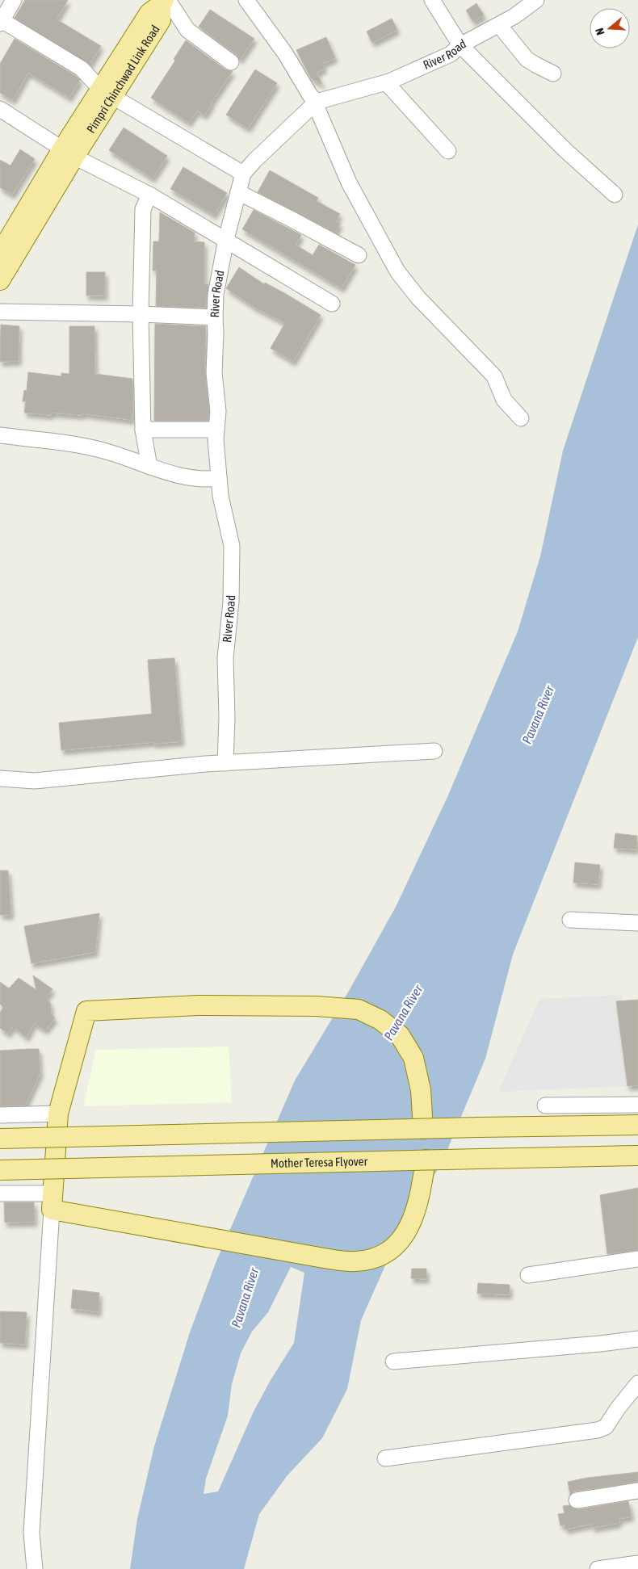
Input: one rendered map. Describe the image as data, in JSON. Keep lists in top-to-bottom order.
{
  "streets": {
    "main road": ["Pimpri Chinchwad Link Road", "Mother Teresa Flyover"],
    "street": ["River Road"]
  },
  "water": ["Pavana River"],
  "north": "left"
}
